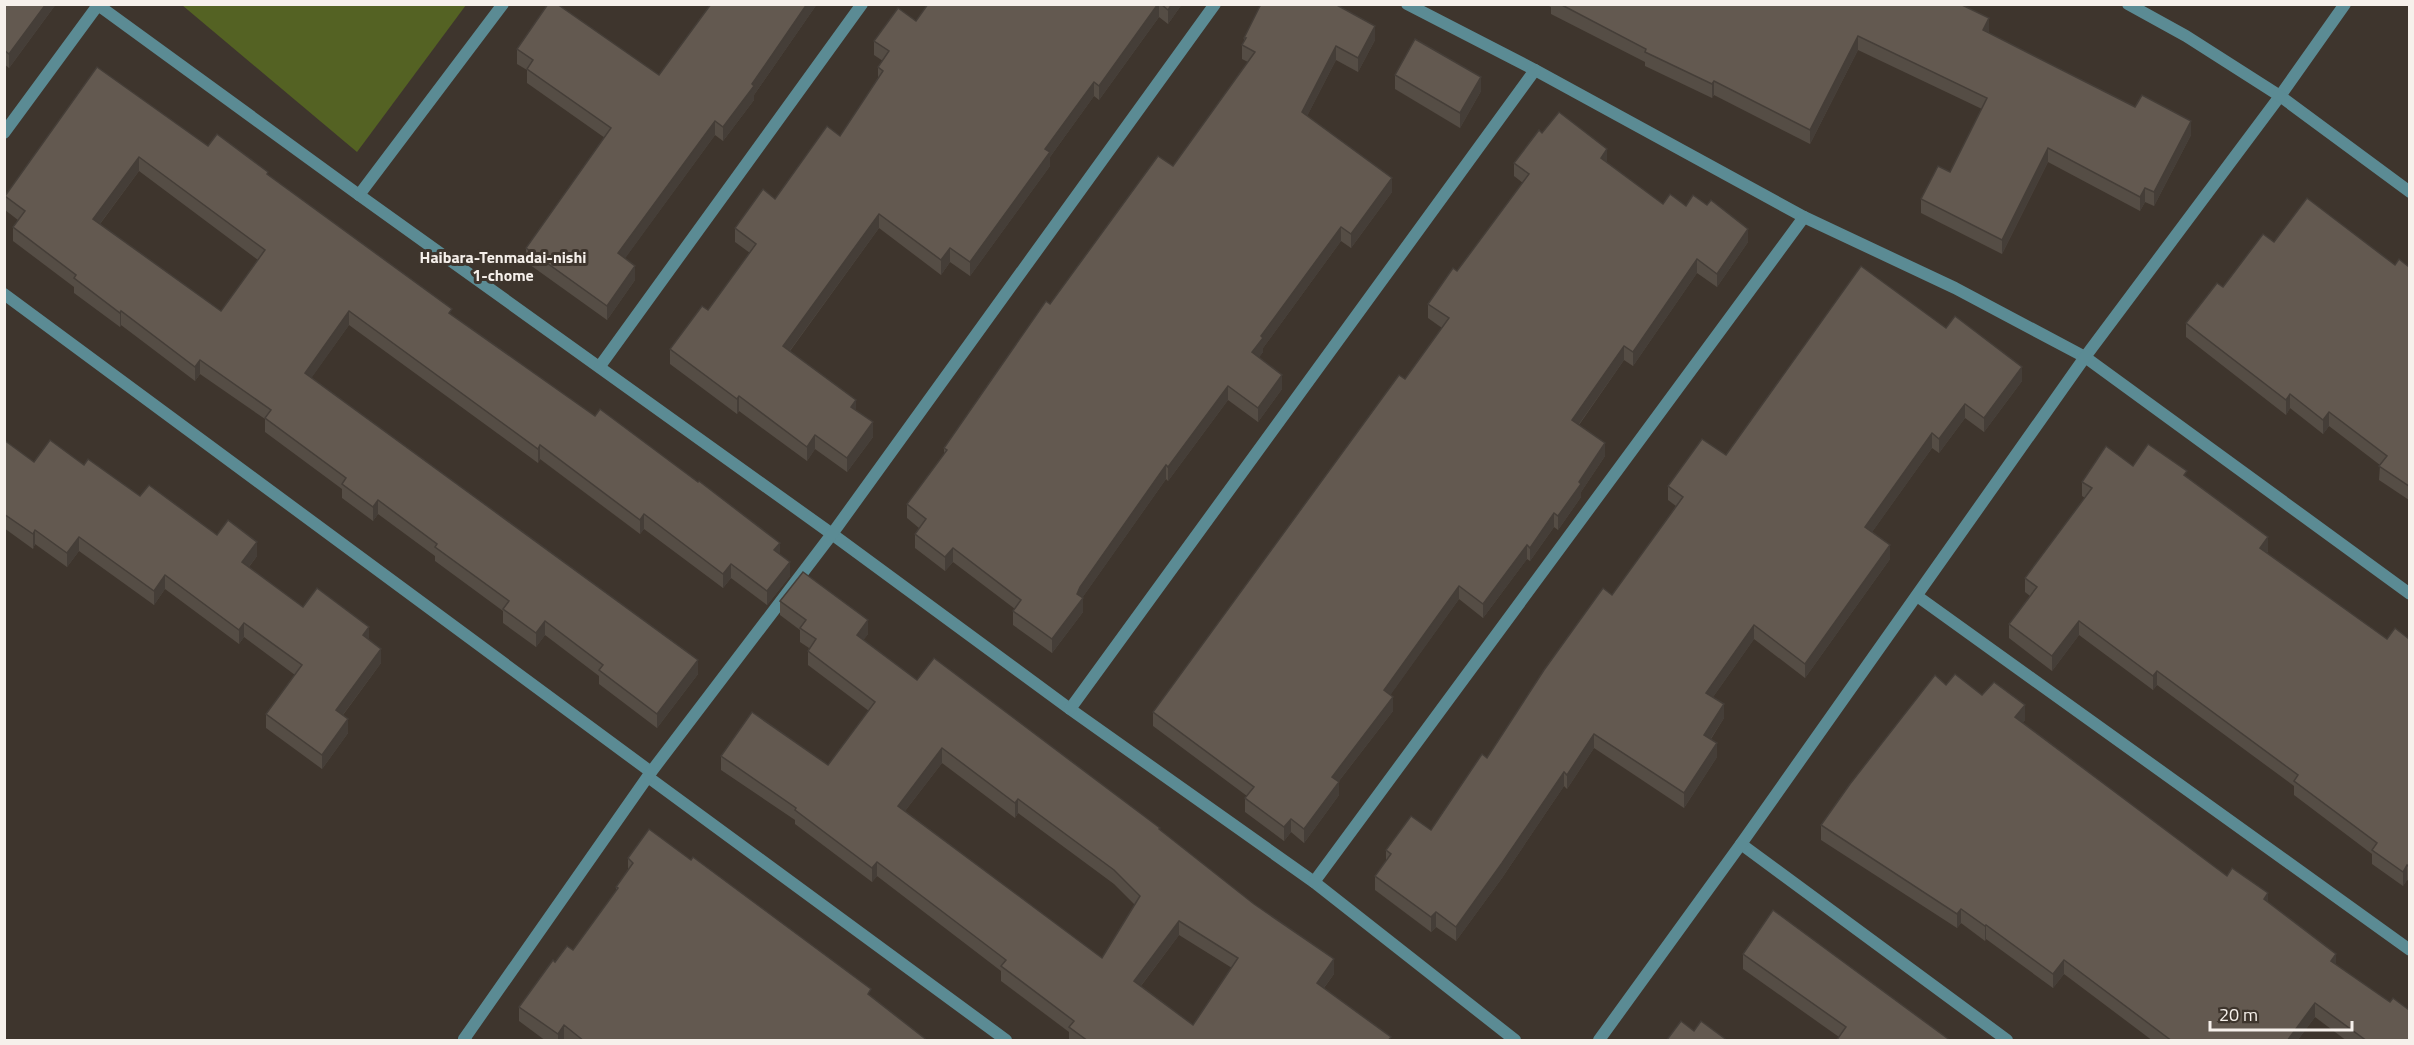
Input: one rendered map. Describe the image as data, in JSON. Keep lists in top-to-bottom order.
{
  "districts": ["Haibara-Tenmadai-nishi 1-chome"],
  "scale_bar": "20 m"
}
